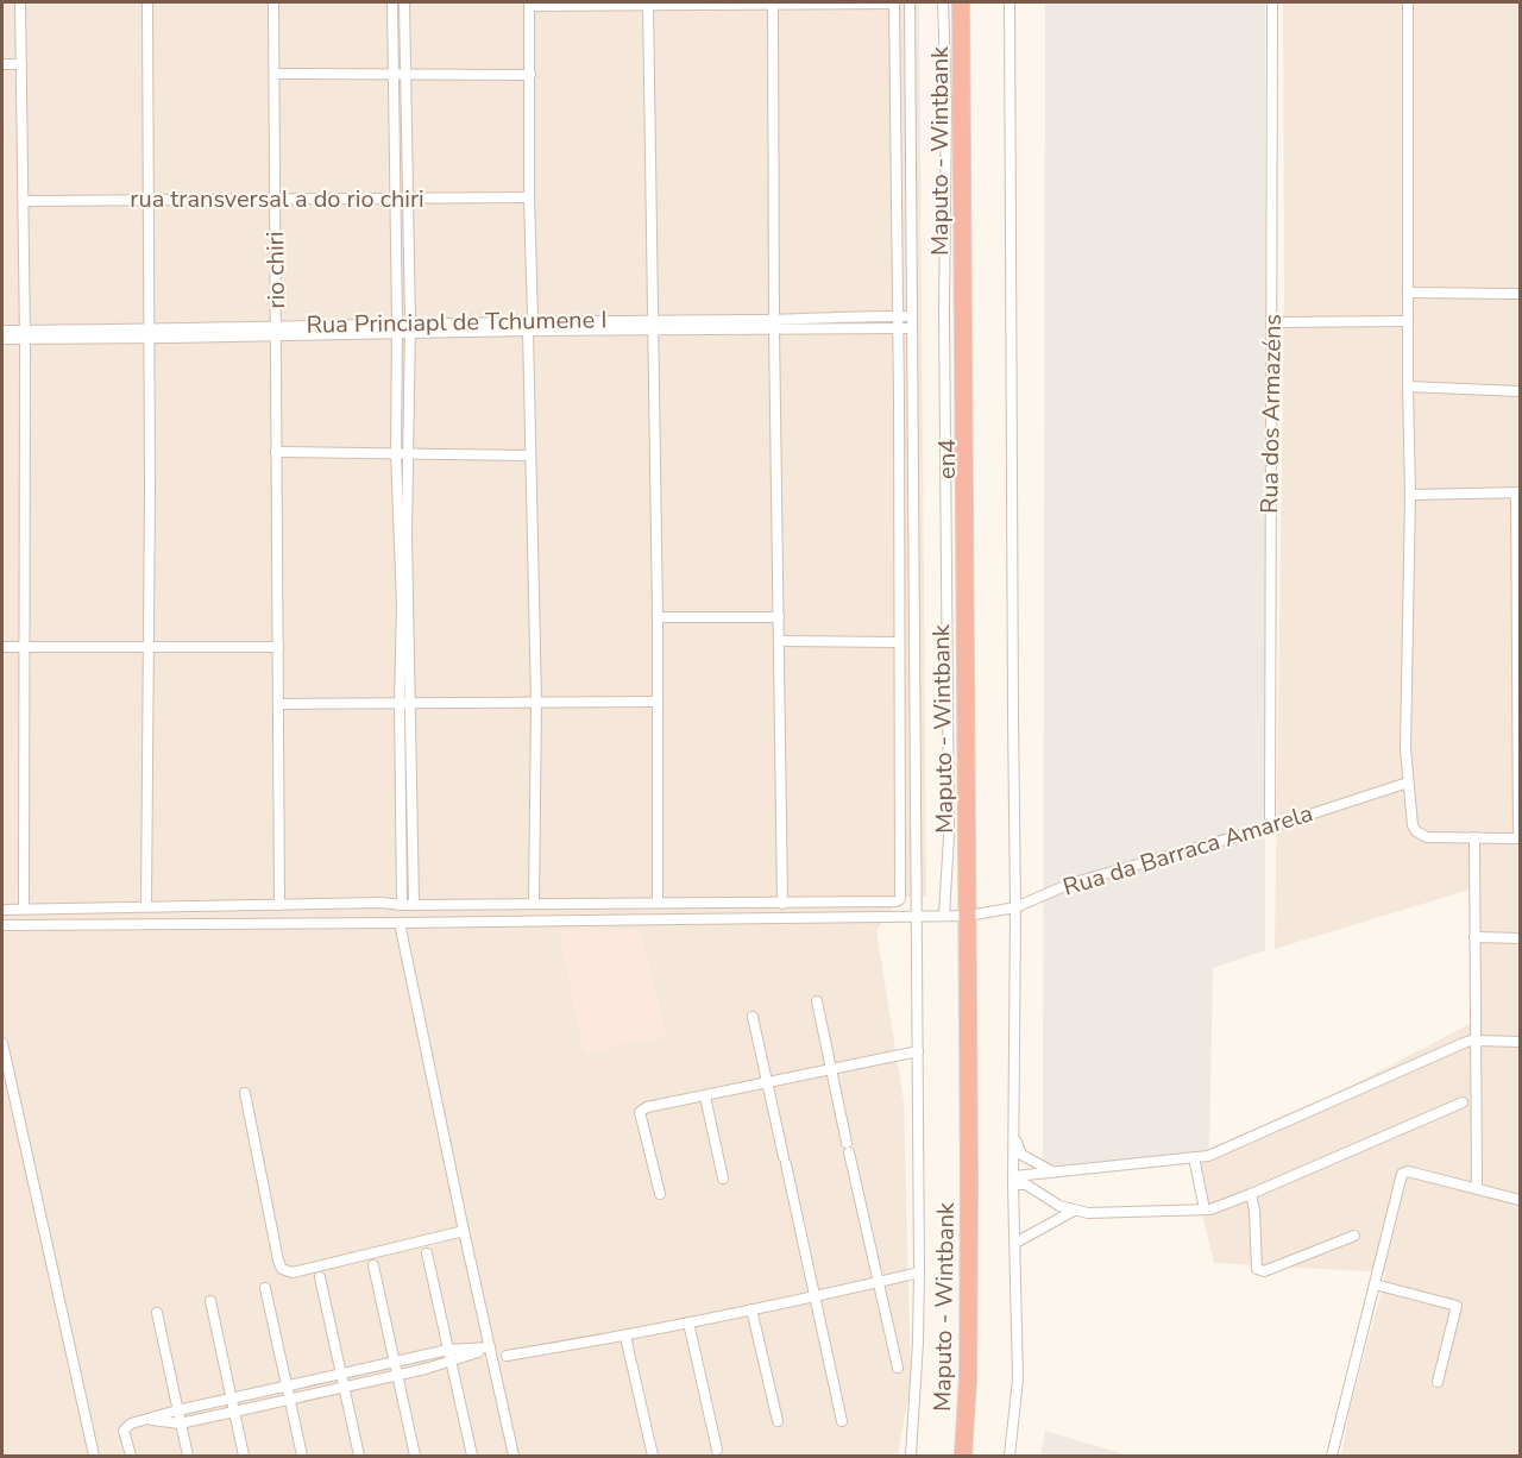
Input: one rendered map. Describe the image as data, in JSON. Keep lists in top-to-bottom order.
{
  "streets": {
    "highway": ["Maputo - Wintbank"],
    "street": [
      "rua transversal a do rio chiri",
      "rio chiri",
      "Rua Princiapl de Tchumene I",
      "Rua dos Armazéns",
      "en4",
      "Rua da Barraca Amarela"
    ]
  },
  "crossings": [
    ["Maputo - Wintbank", "en4"],
    ["Maputo - Wintbank", "Rua da Barraca Amarela"],
    ["rua transversal a do rio chiri", "rio chiri"],
    ["rio chiri", "Rua Princiapl de Tchumene I"],
    ["Rua dos Armazéns", "Rua da Barraca Amarela"],
    ["en4", "Rua da Barraca Amarela"]
  ]
}
